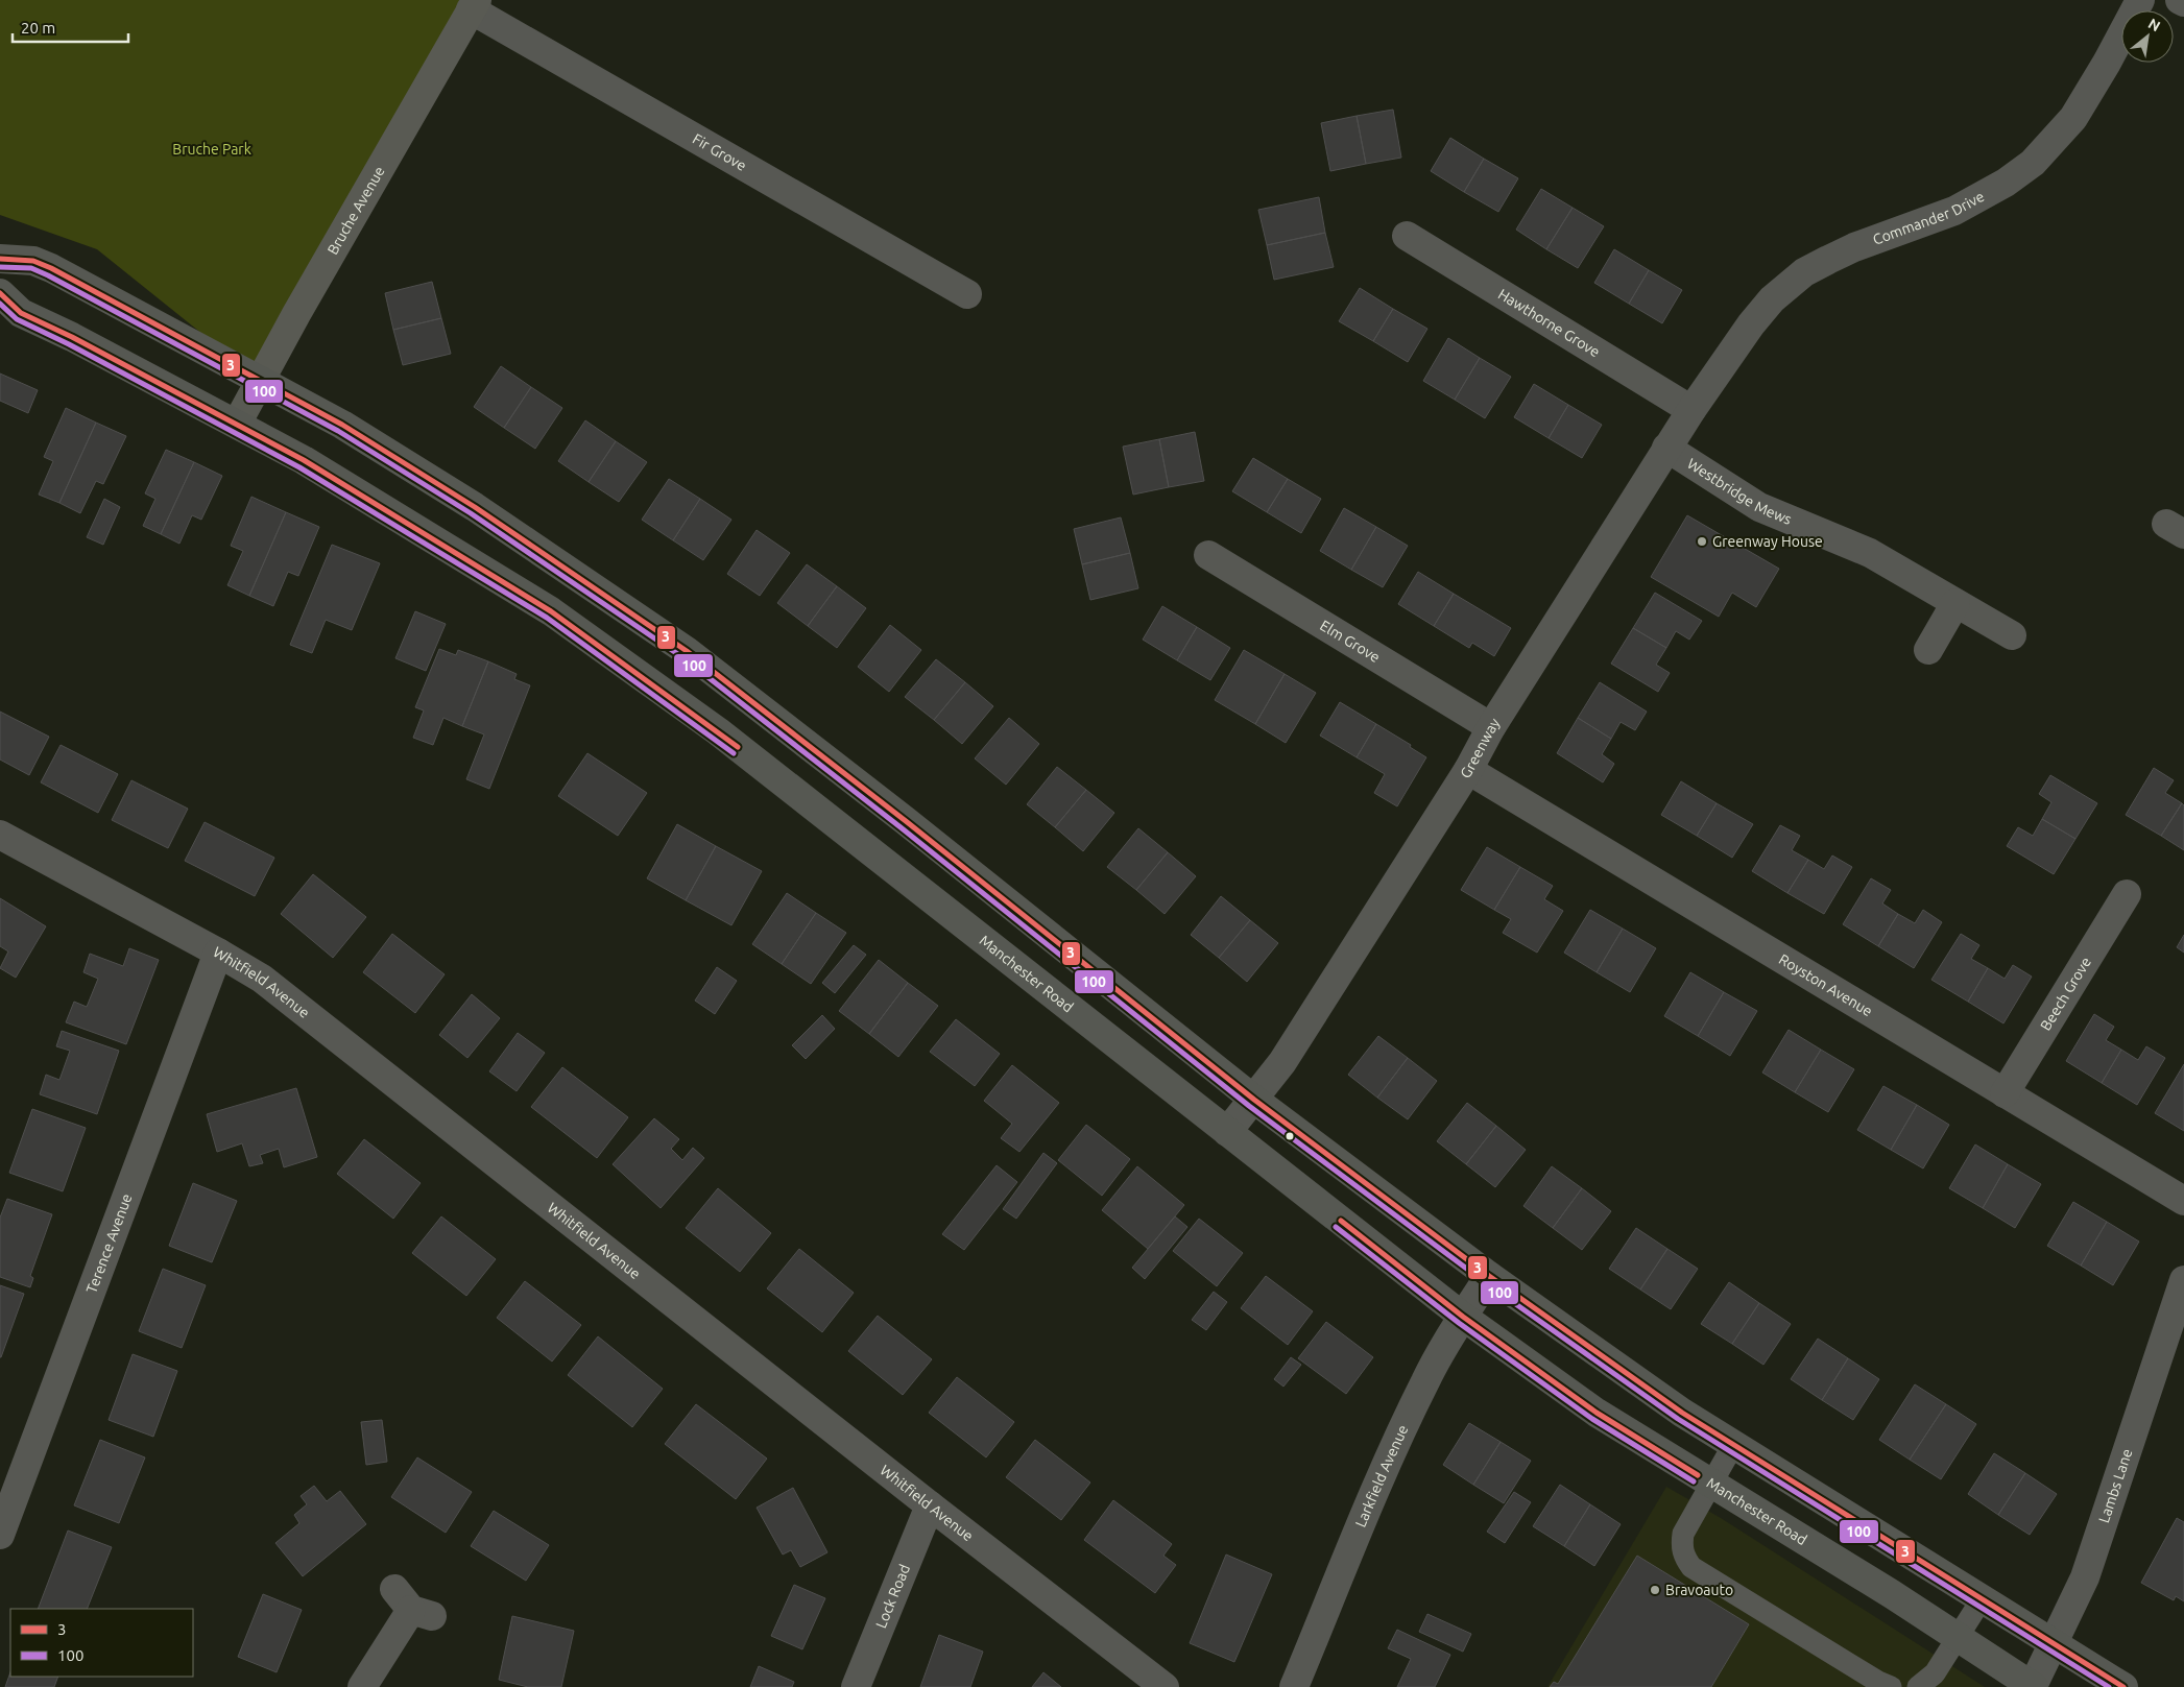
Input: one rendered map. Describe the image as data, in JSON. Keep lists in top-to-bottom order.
{
  "streets": {
    "main road": ["Manchester Road"],
    "street": [
      "Fir Grove",
      "Bruche Avenue",
      "Commander Drive",
      "Hawthorne Grove",
      "Westbridge Mews",
      "Elm Grove",
      "Greenway",
      "Whitfield Avenue",
      "Royston Avenue",
      "Beech Grove",
      "Terence Avenue",
      "Larkfield Avenue",
      "Lambs Lane",
      "Lock Road"
    ]
  },
  "crossings": [
    ["Fir Grove", "Bruche Avenue"],
    ["Bruche Avenue", "Manchester Road"],
    ["Commander Drive", "Hawthorne Grove"],
    ["Commander Drive", "Greenway"],
    ["Hawthorne Grove", "Greenway"],
    ["Westbridge Mews", "Greenway"],
    ["Elm Grove", "Greenway"],
    ["Greenway", "Manchester Road"],
    ["Greenway", "Royston Avenue"],
    ["Manchester Road", "Larkfield Avenue"],
    ["Manchester Road", "Lambs Lane"],
    ["Whitfield Avenue", "Terence Avenue"],
    ["Whitfield Avenue", "Lock Road"],
    ["Royston Avenue", "Beech Grove"]
  ],
  "parks": ["Bruche Park"],
  "places": ["Greenway House", "Bravoauto"],
  "lines": ["transit line 3", "transit line 100"],
  "legend": ["3", "100"],
  "scale_bar": "20 m",
  "north": "top right"
}
